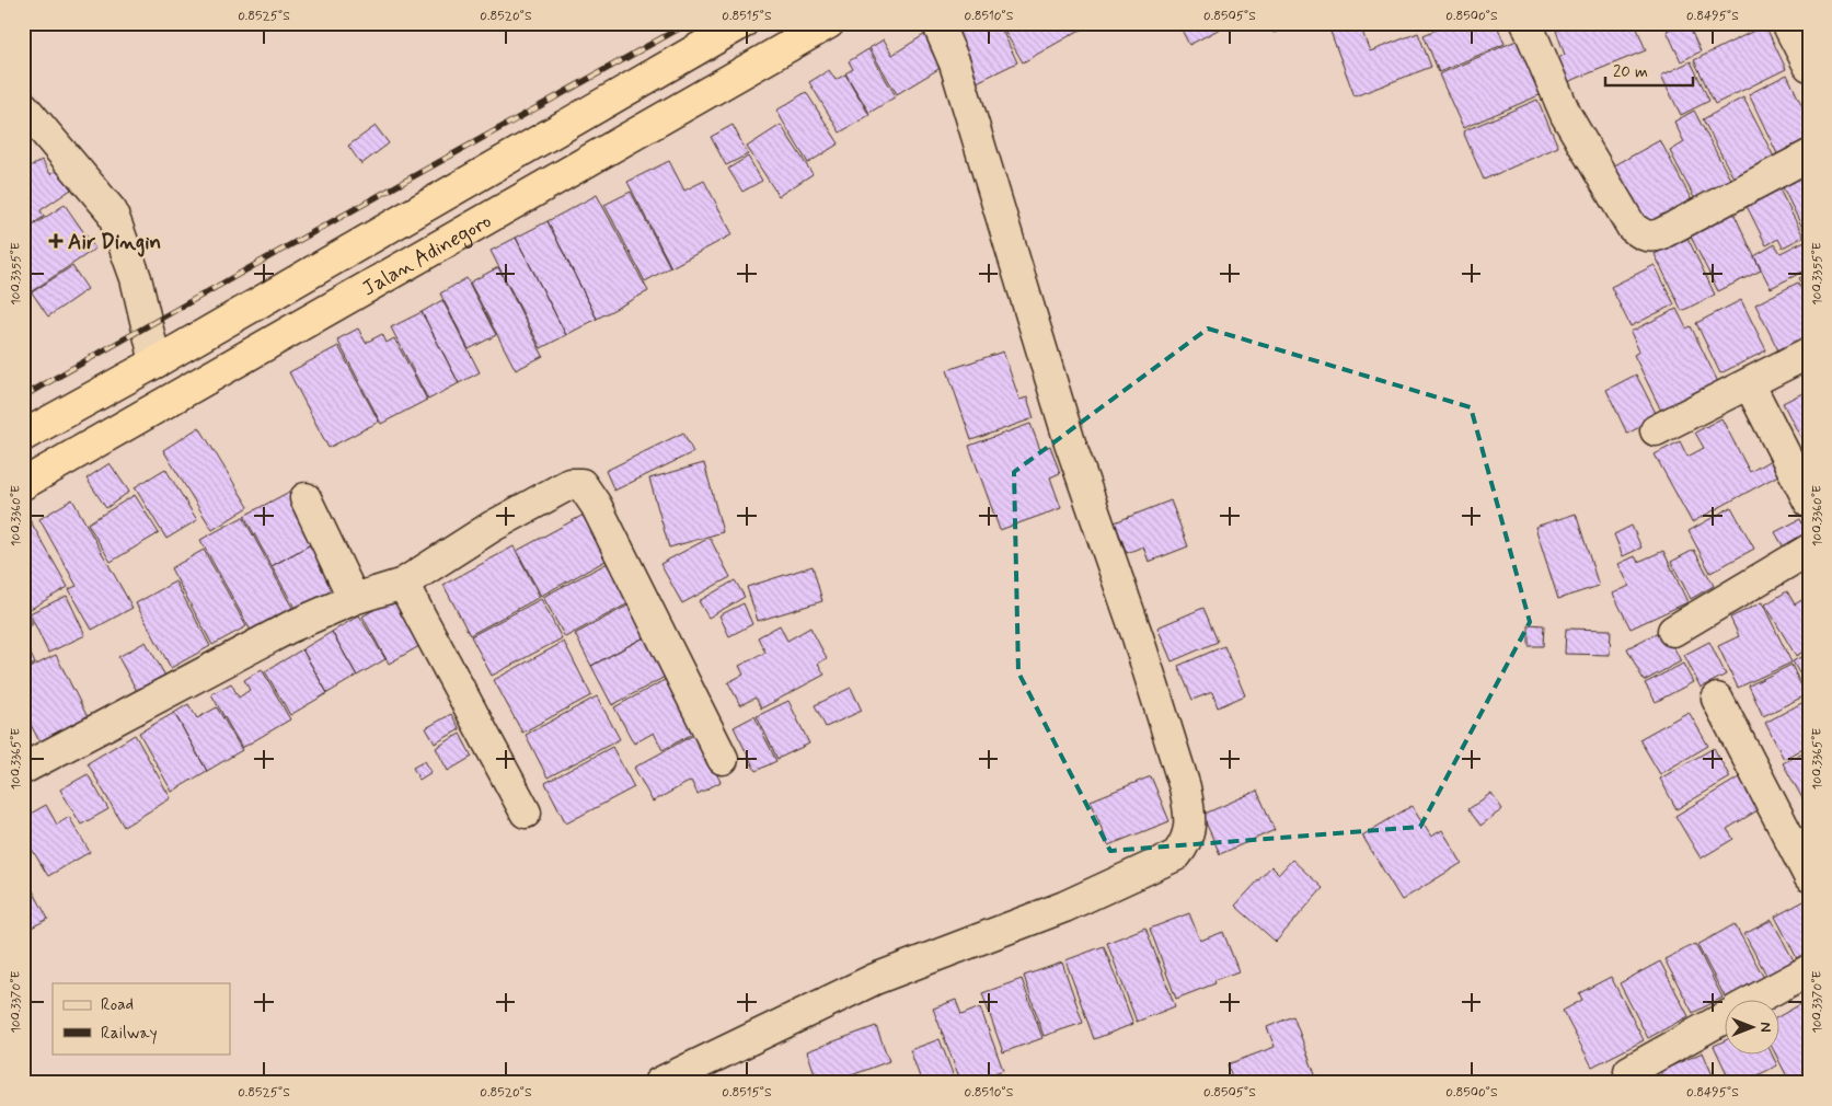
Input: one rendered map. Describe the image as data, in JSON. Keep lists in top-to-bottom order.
{
  "streets": {
    "highway": ["Jalan Adinegoro"]
  },
  "places": {
    "health": ["Air Dingin"]
  },
  "legend": ["Road", "Railway"],
  "scale_bar": "20 m",
  "north": "right",
  "coordinates": [
    "0.8525°S",
    "0.8520°S",
    "0.8515°S",
    "0.8510°S",
    "0.8505°S",
    "0.8500°S",
    "0.8495°S",
    "100.3355°E",
    "100.3360°E",
    "100.3365°E",
    "100.3370°E"
  ]
}
